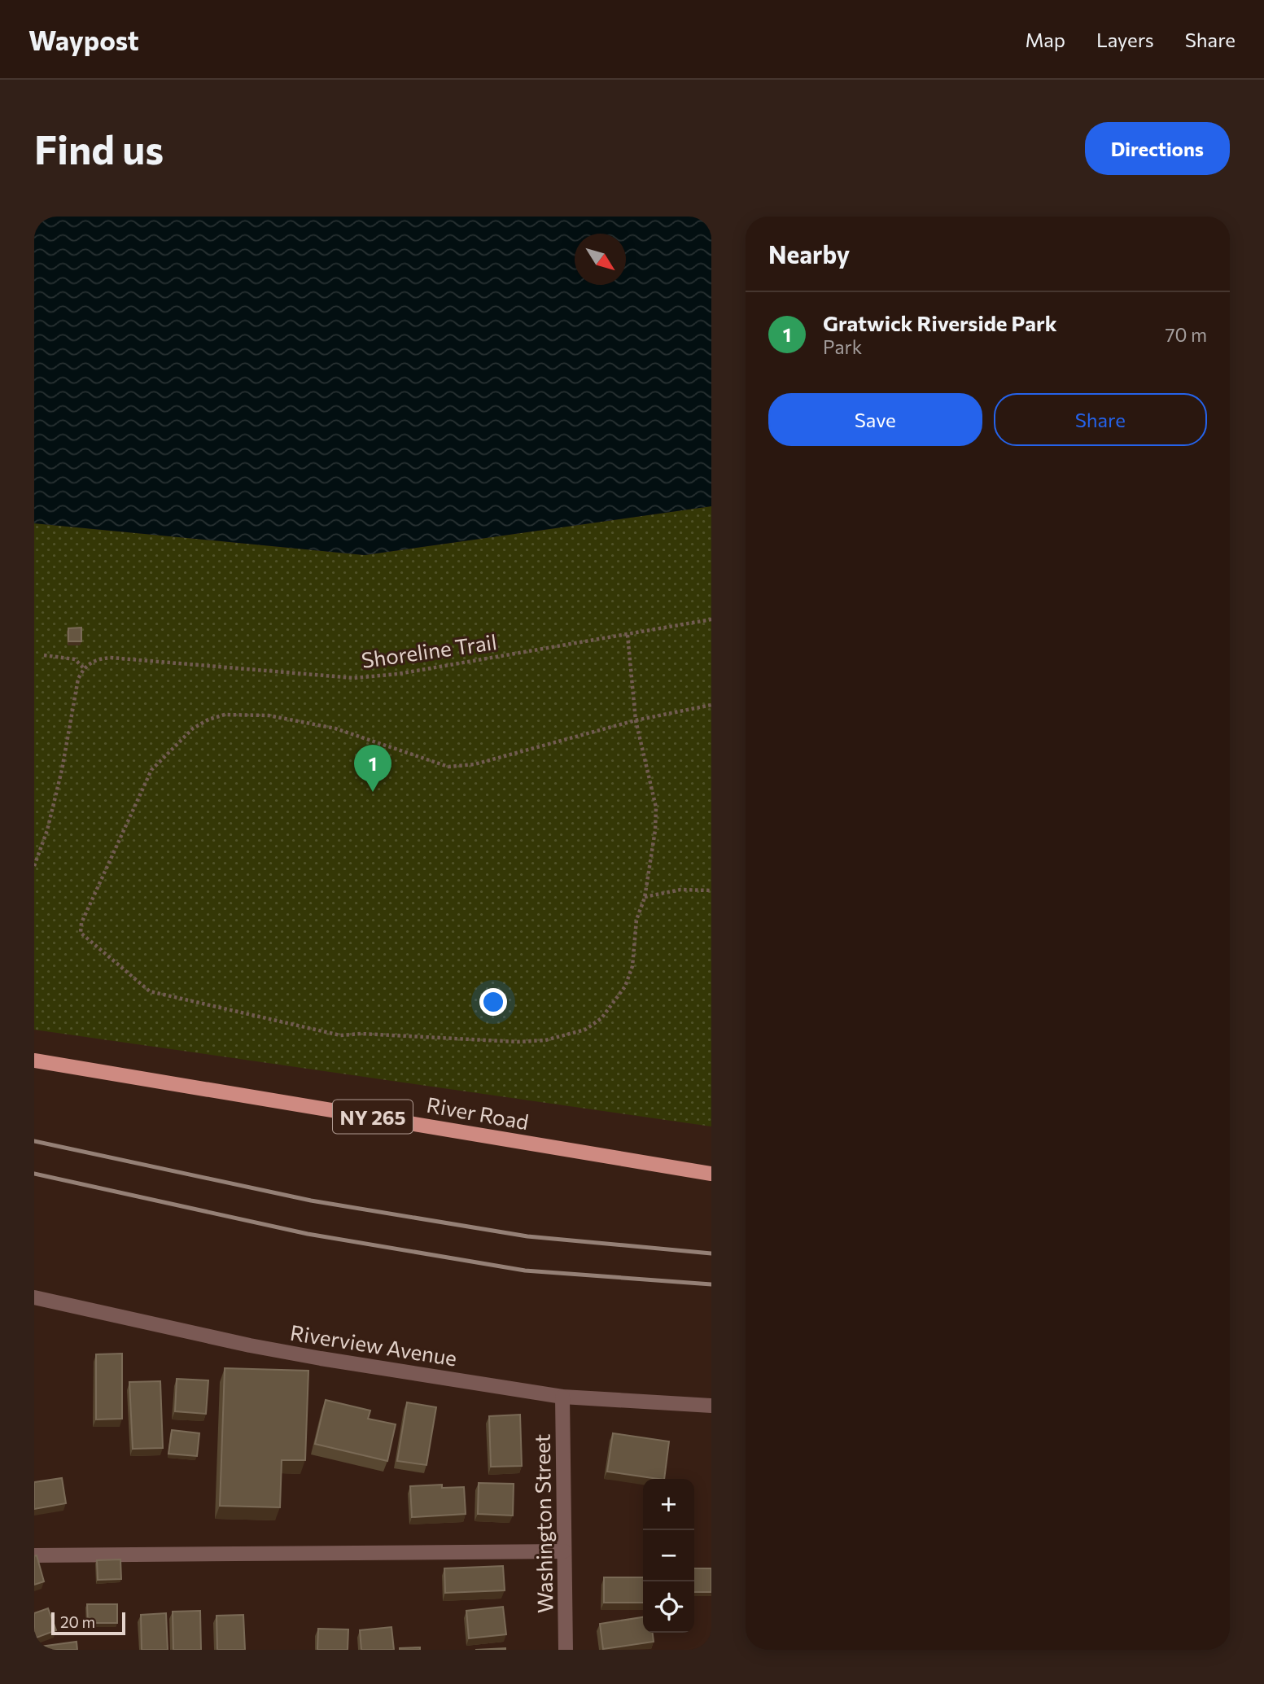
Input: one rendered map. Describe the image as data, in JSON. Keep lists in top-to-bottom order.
{
  "streets": {
    "main road": ["River Road", "NY 265"],
    "street": ["Riverview Avenue", "Washington Street"],
    "path": ["Shoreline Trail"]
  },
  "crossings": [
    ["Riverview Avenue", "Washington Street"]
  ],
  "scale_bar": "20 m",
  "north": "bottom right",
  "page": {
    "header": "Waypost",
    "nav": ["Map", "Layers", "Share"],
    "buttons": [
      "Directions",
      ["Save", "Share"]
    ],
    "title": "Find us",
    "heading": "Nearby",
    "list": [
      {
        "mark": "1",
        "name": "Gratwick Riverside Park",
        "note": "Park",
        "value": "70 m"
      }
    ],
    "pins": "1",
    "map_buttons": ["+", "−"],
    "scale": "20 m"
  }
}
